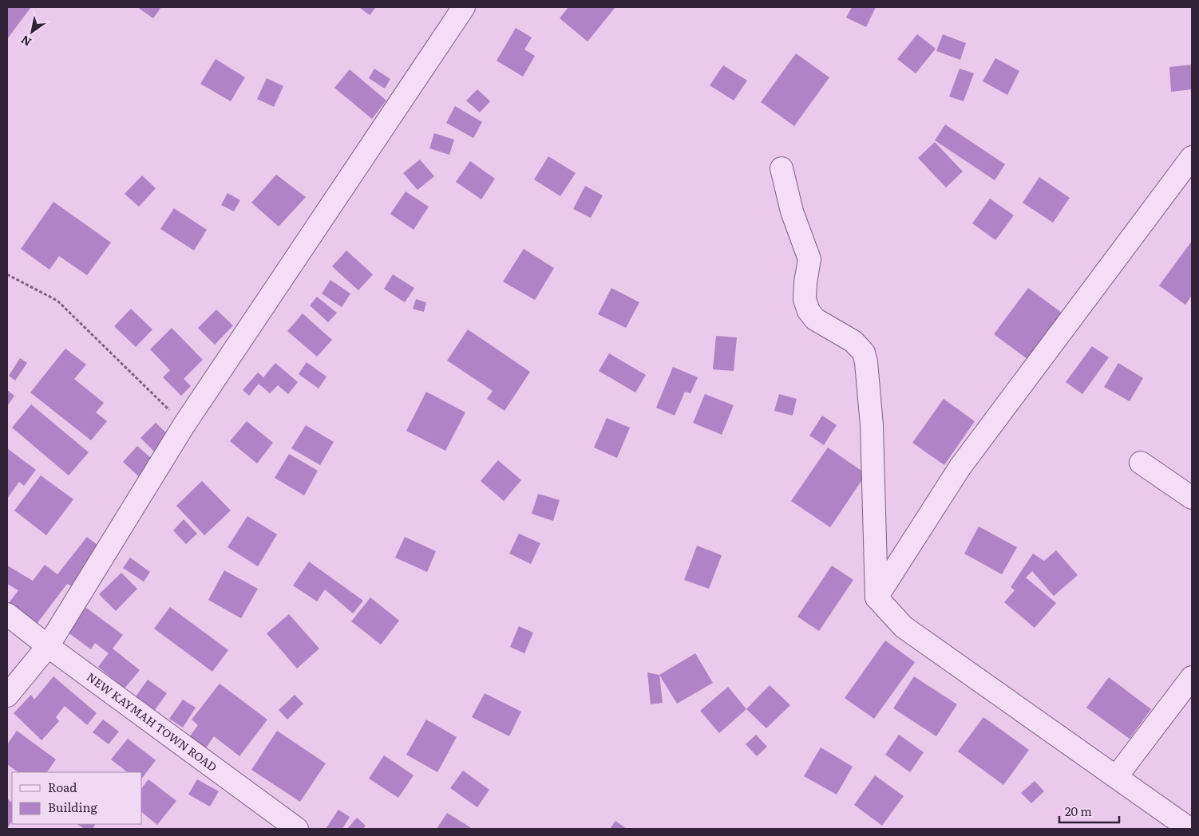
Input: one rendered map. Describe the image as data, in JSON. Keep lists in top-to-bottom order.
{
  "streets": {
    "street": ["NEW KAYMAH TOWN ROAD"]
  },
  "legend": ["Road", "Building"],
  "scale_bar": "20 m",
  "north": "bottom left"
}
